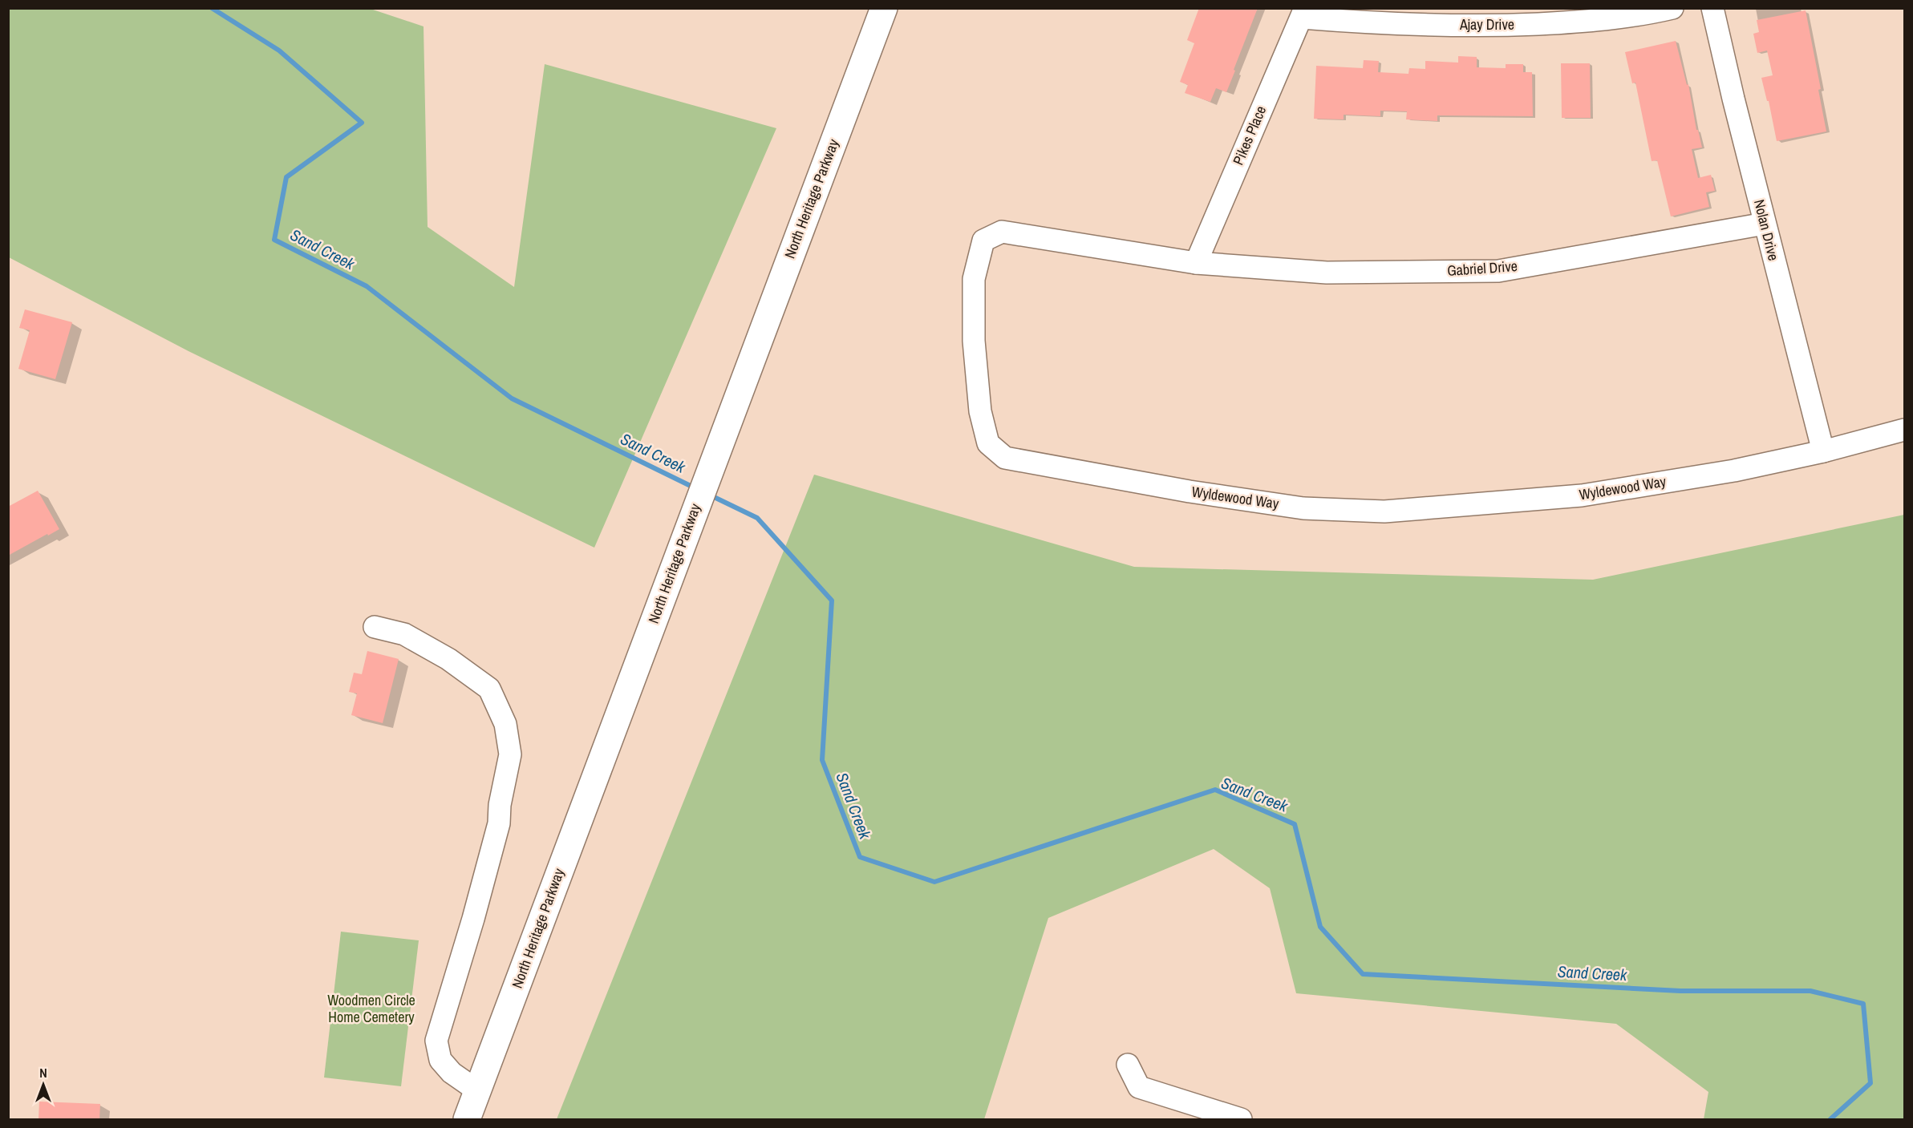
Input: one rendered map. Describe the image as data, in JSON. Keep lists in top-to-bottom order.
{
  "streets": {
    "main road": ["North Heritage Parkway"],
    "street": [
      "Ajay Drive",
      "Pikes Place",
      "Nolan Drive",
      "Gabriel Drive",
      "Wyldewood Way"
    ]
  },
  "crossings": [
    ["Ajay Drive", "Pikes Place"],
    ["Pikes Place", "Gabriel Drive"],
    ["Pikes Place", "Wyldewood Way"],
    ["Nolan Drive", "Gabriel Drive"],
    ["Nolan Drive", "Wyldewood Way"],
    ["Gabriel Drive", "Wyldewood Way"]
  ],
  "water": ["Sand Creek"],
  "parks": ["Woodmen Circle Home Cemetery"],
  "north": "top"
}
